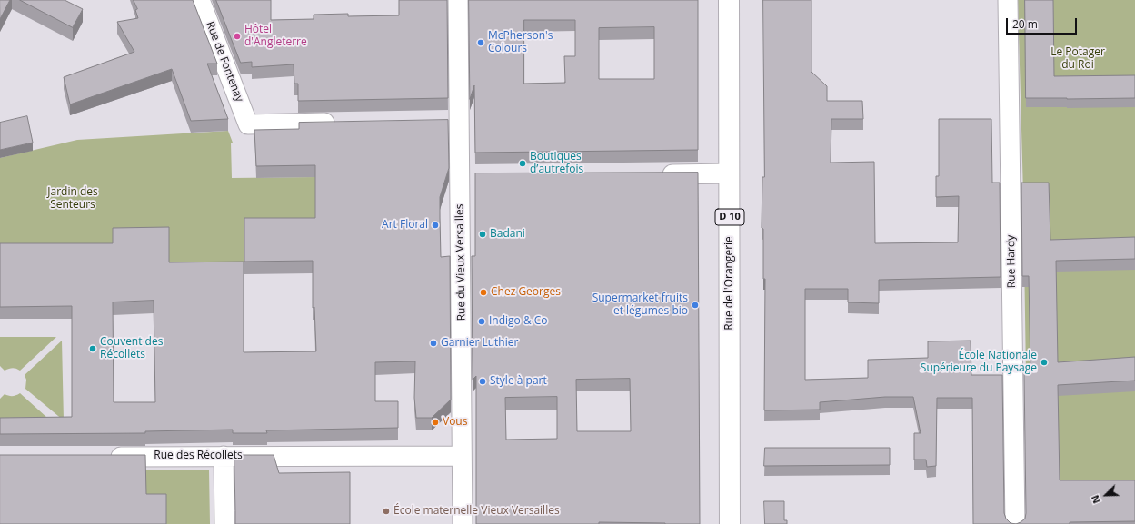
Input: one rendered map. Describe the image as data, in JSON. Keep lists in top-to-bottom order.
{
  "streets": {
    "main road": ["D 10", "Rue de l'Orangerie"],
    "street": [
      "Rue de Fontenay",
      "Rue Hardy",
      "Rue du Vieux Versailles",
      "Rue des Récollets"
    ]
  },
  "crossings": [
    ["Rue du Vieux Versailles", "Rue des Récollets"]
  ],
  "parks": ["Le Potager du Roi", "Jardin des Senteurs"],
  "places": [
    "Hôtel d'Angleterre",
    "McPherson's Colours",
    "Boutiques d’autrefois",
    "Art Floral",
    "Badani",
    "Chez Georges",
    "Supermarket fruits et légumes bio",
    "Indigo & Co",
    "Garnier Luthier",
    "Couvent des Récollets",
    "École Nationale Supérieure du Paysage",
    "Style à part",
    "Vous",
    "École maternelle Vieux Versailles"
  ],
  "scale_bar": "20 m",
  "north": "bottom left"
}
